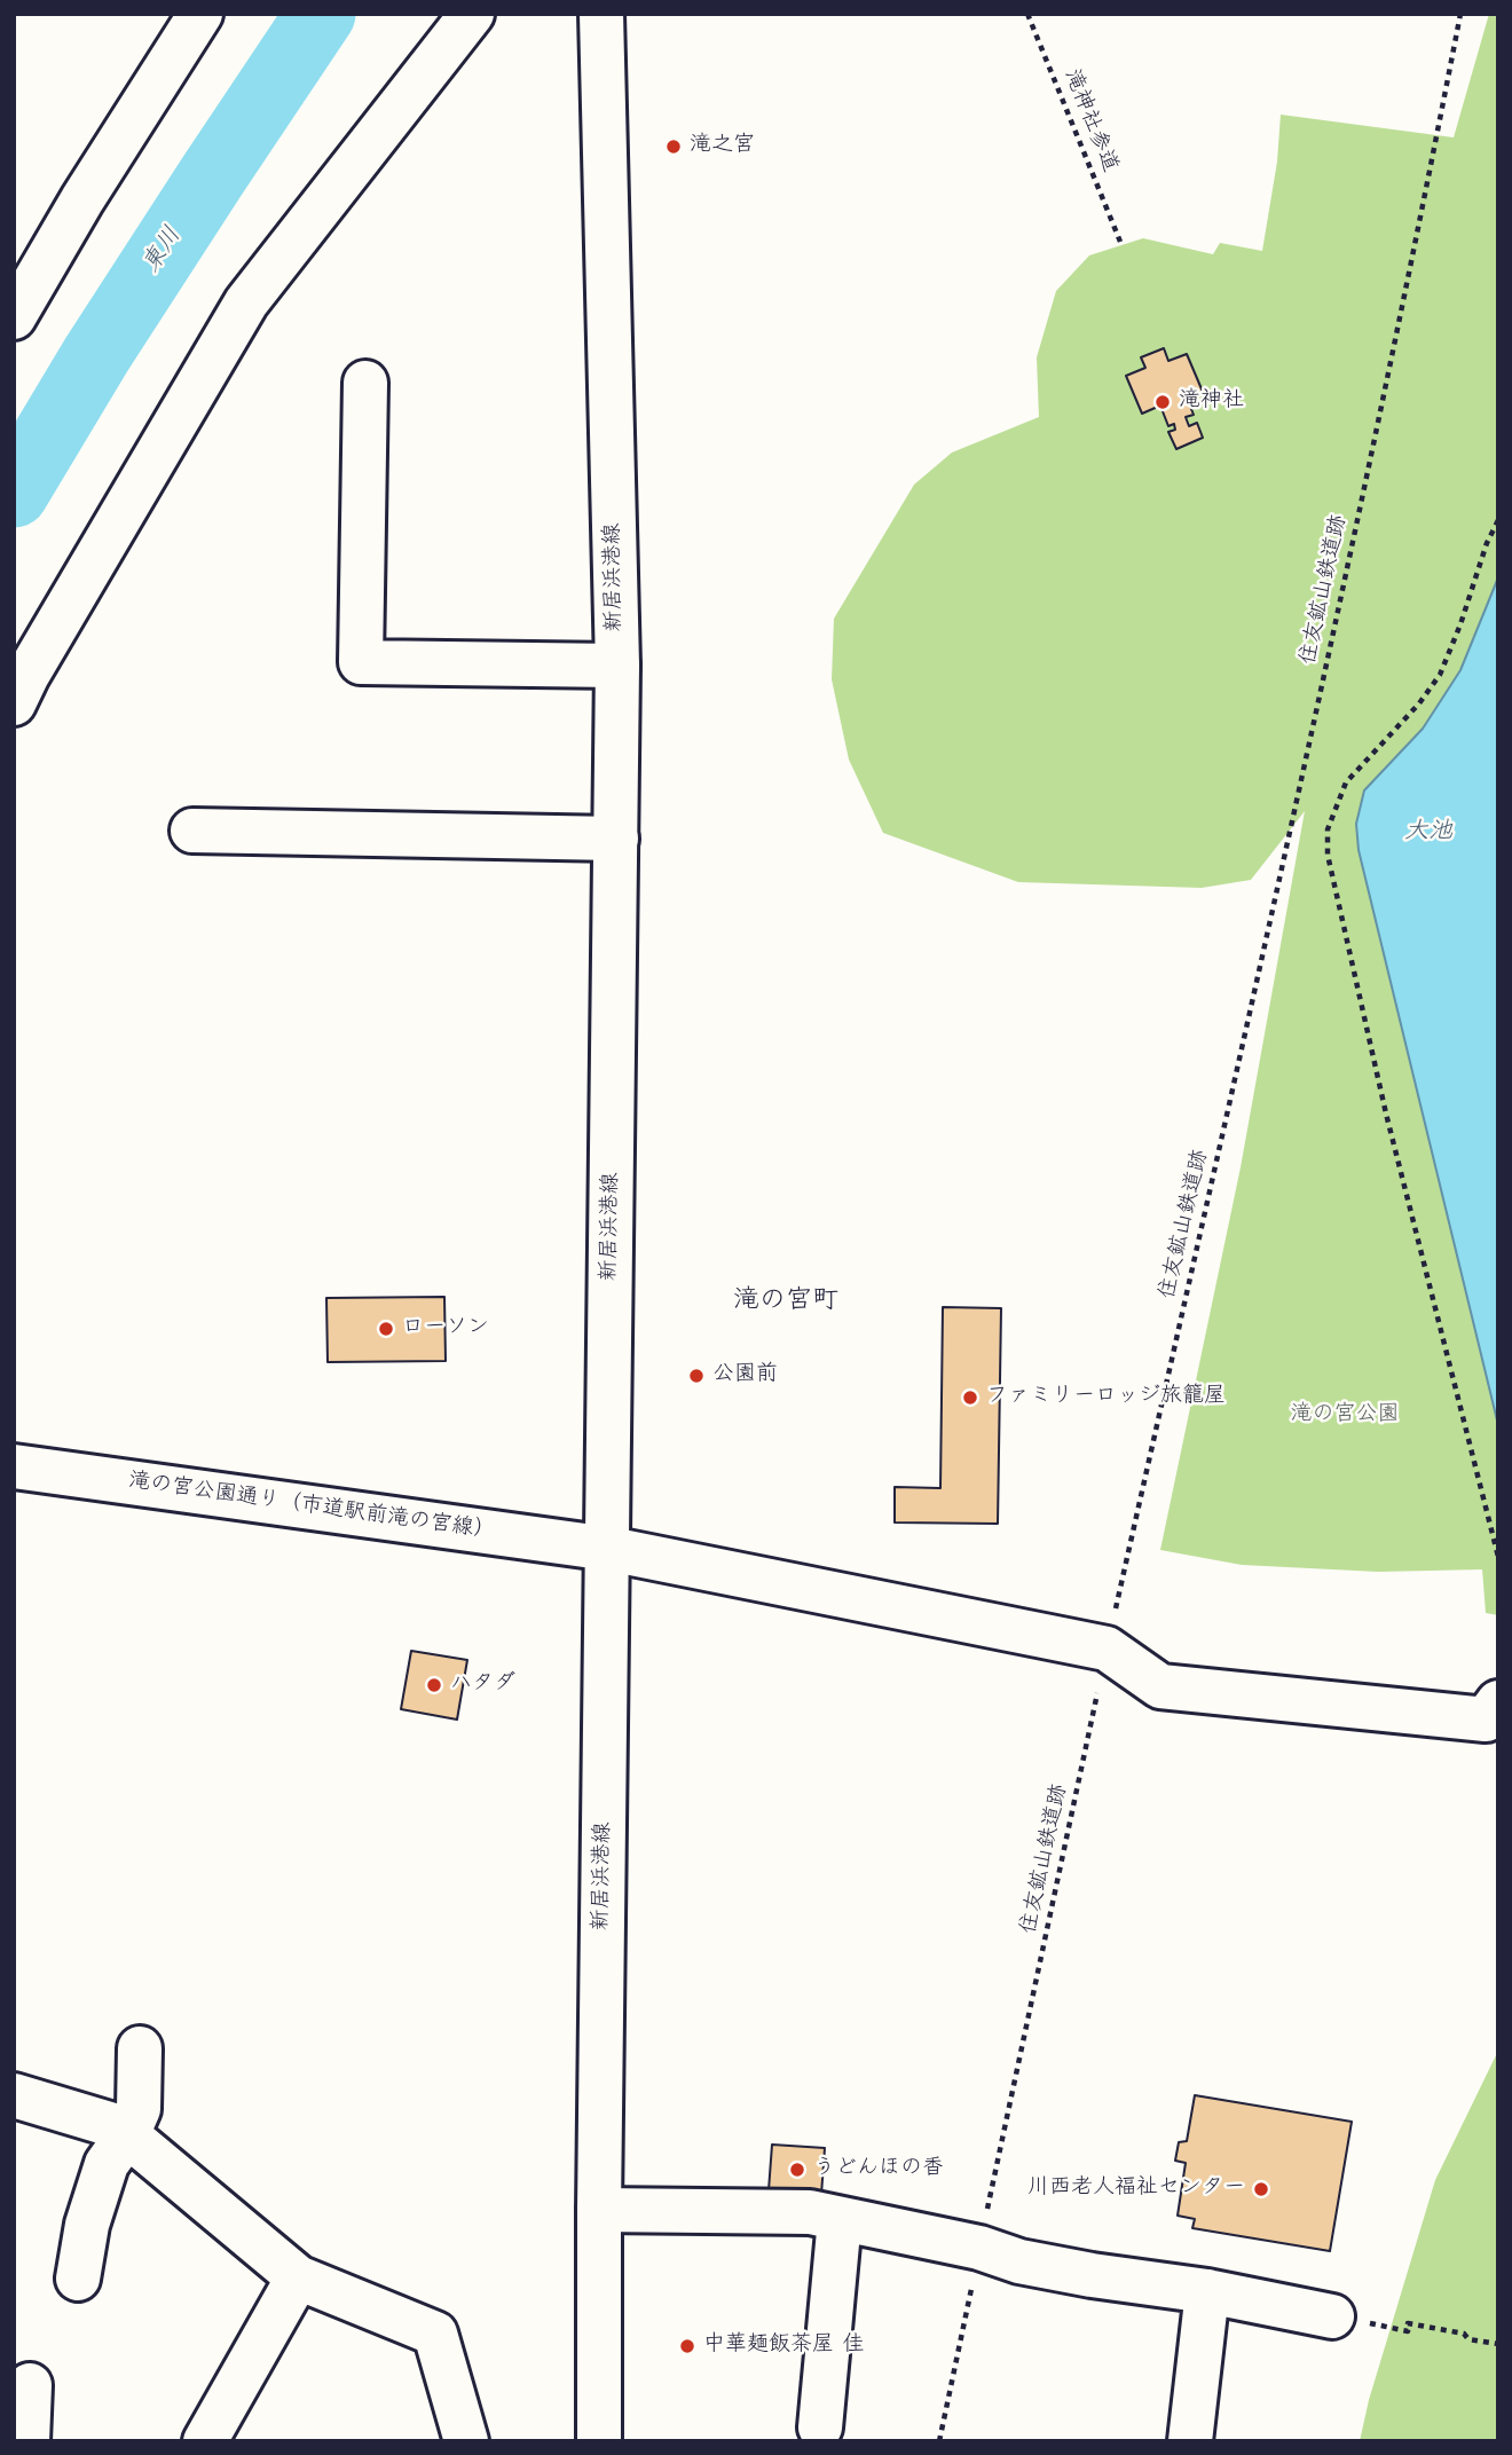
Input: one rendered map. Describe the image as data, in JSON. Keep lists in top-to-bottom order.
{
  "streets": {
    "street": ["新居浜港線", "滝の宮公園通り（市道駅前滝の宮線）"],
    "path": ["滝神社参道", "住友鉱山鉄道跡"]
  },
  "crossings": [
    ["新居浜港線", "滝の宮公園通り（市道駅前滝の宮線）"],
    ["住友鉱山鉄道跡", "滝の宮公園通り（市道駅前滝の宮線）"]
  ],
  "districts": ["滝の宮町"],
  "water": ["東川", "大池"],
  "parks": ["滝の宮公園"],
  "places": [
    "滝之宮",
    "滝神社",
    "ローソン",
    "公園前",
    "ファミリーロッジ旅籠屋",
    "ハタダ",
    "うどんほの香",
    "川西老人福祉センター",
    "中華麺飯茶屋 佳"
  ]
}
